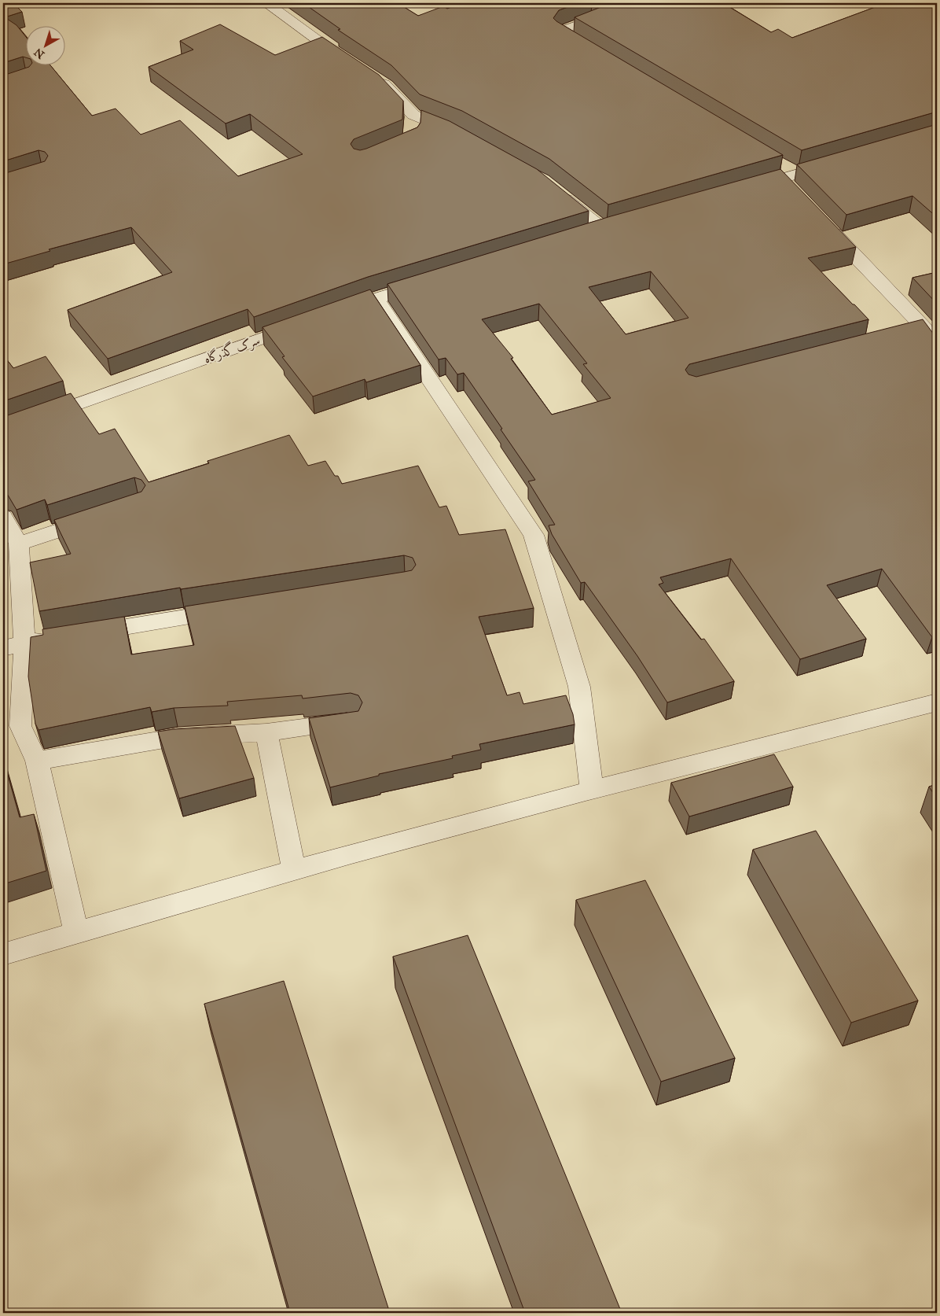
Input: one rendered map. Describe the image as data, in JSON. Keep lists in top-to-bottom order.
{
  "streets": {
    "street": ["سرک گذرگاه"]
  },
  "north": "bottom left"
}
